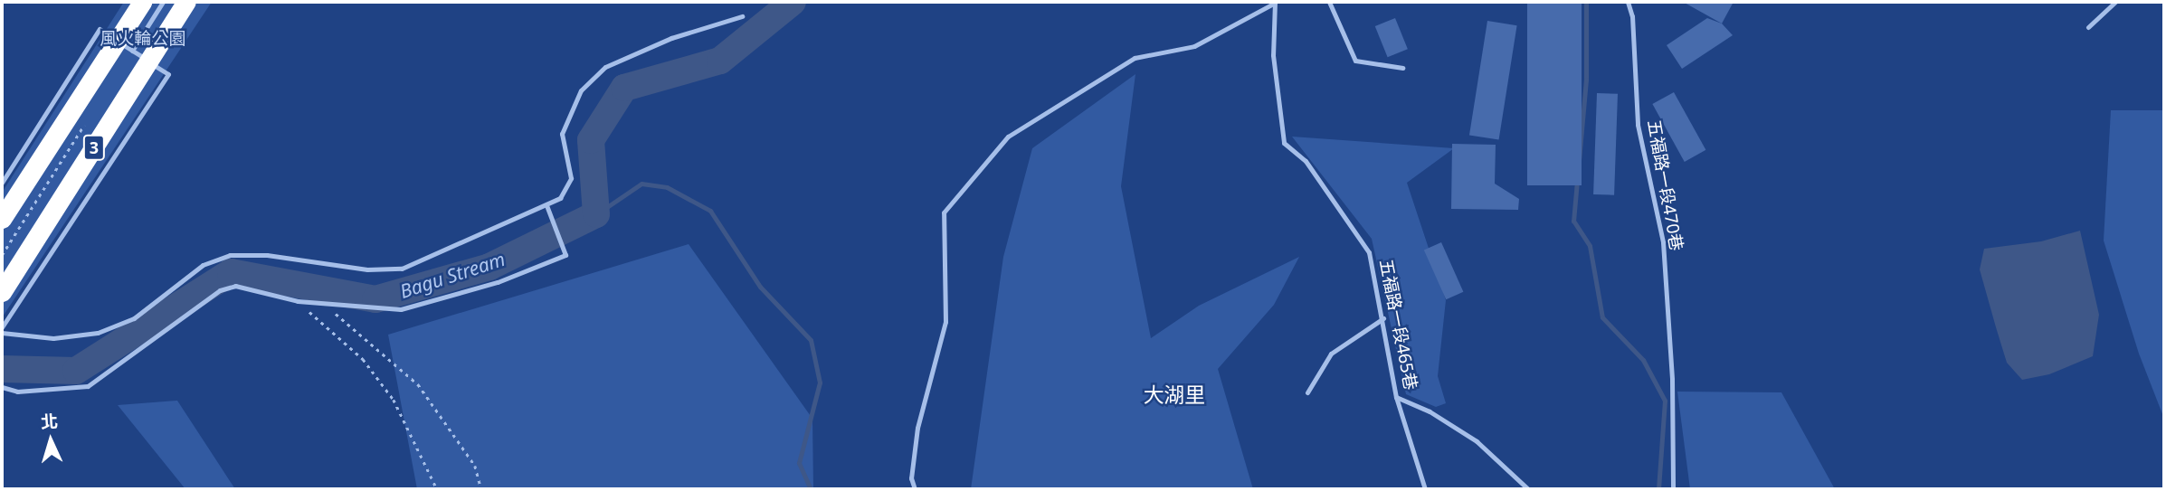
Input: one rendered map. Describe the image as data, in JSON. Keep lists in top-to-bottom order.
{
  "streets": {
    "highway": ["3"],
    "lane": ["五福路一段470巷", "五福路一段465巷"]
  },
  "districts": ["大湖里"],
  "water": ["Bagu Stream"],
  "parks": ["風火輪公園"],
  "north": "top"
}
